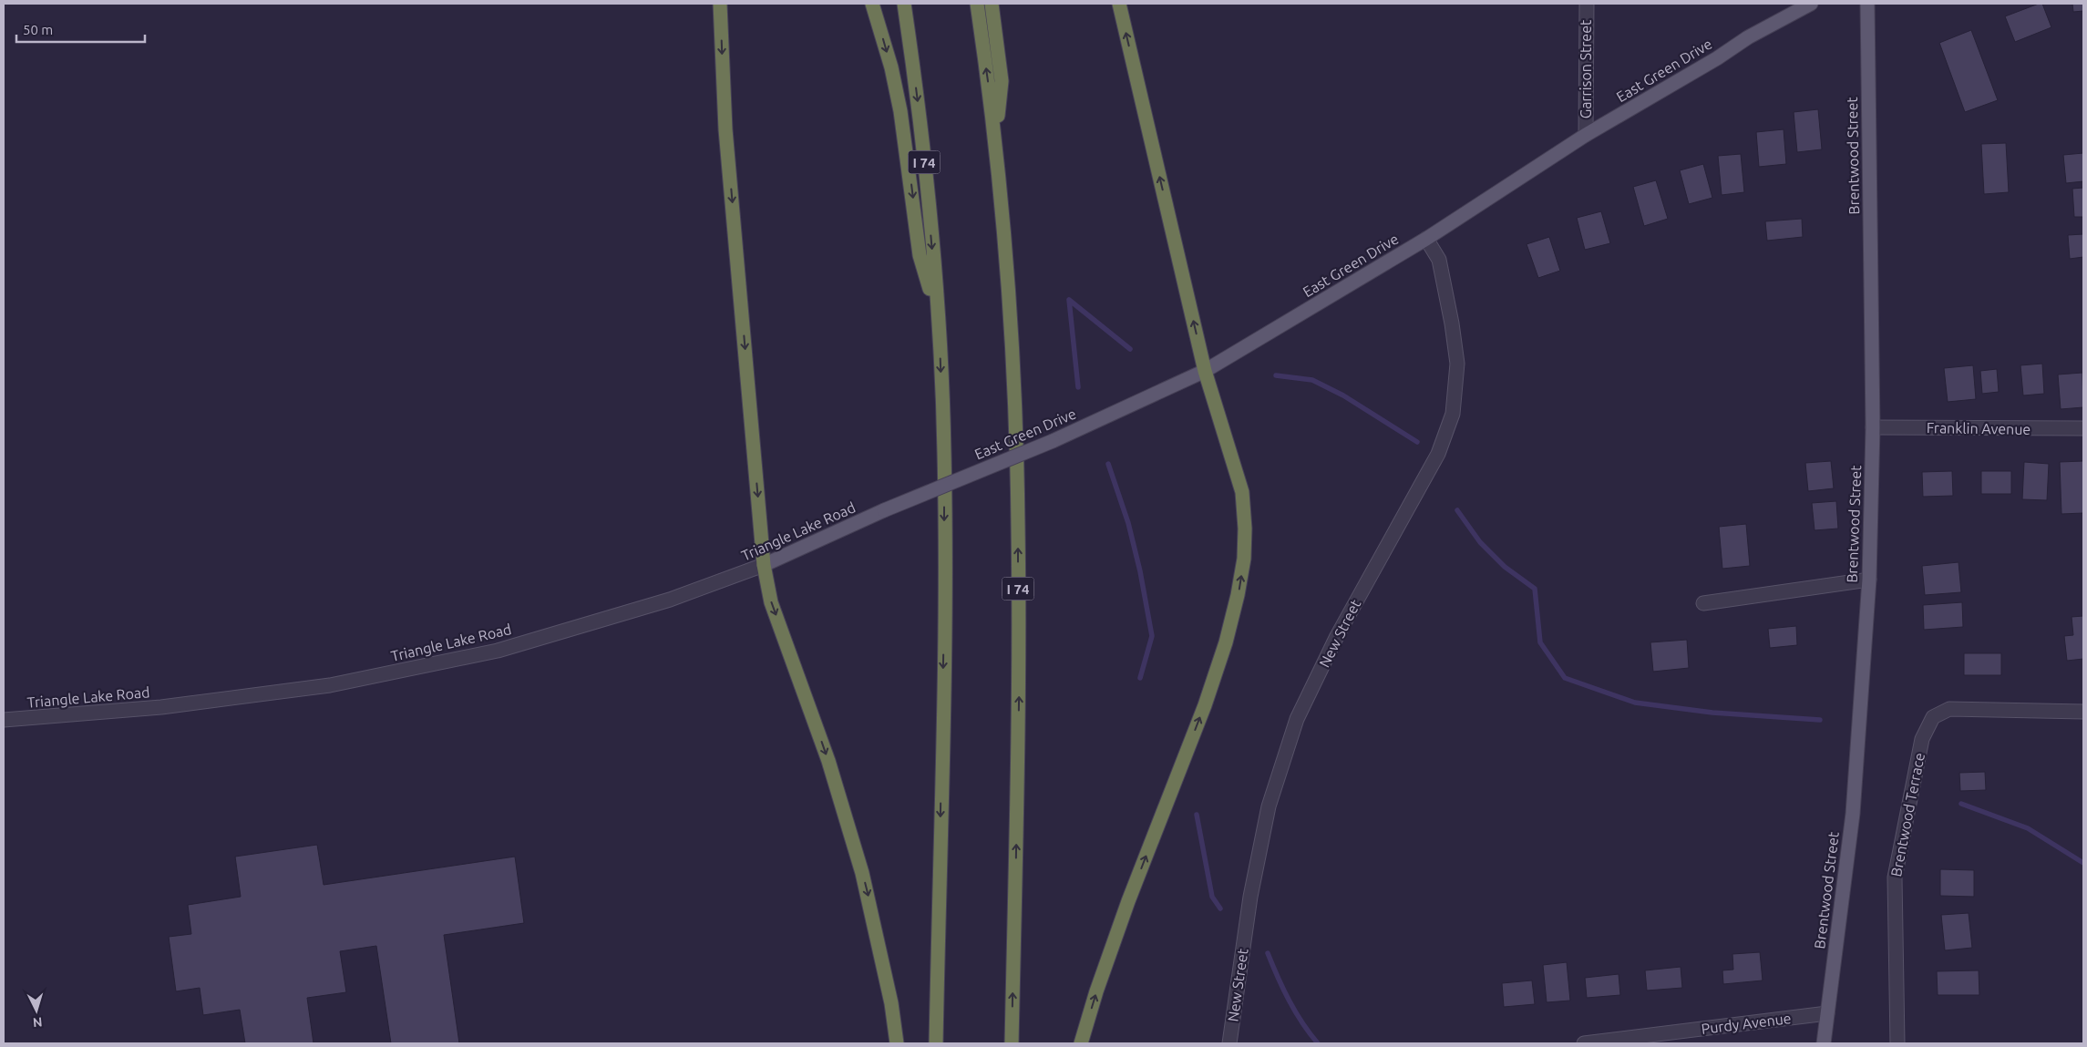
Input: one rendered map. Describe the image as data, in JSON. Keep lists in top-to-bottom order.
{
  "streets": {
    "highway": ["I 74"],
    "main road": ["East Green Drive", "Brentwood Street", "Triangle Lake Road"],
    "street": [
      "Garrison Street",
      "Franklin Avenue",
      "New Street",
      "Brentwood Terrace",
      "Purdy Avenue"
    ]
  },
  "crossings": [
    ["Garrison Street", "East Green Drive"],
    ["East Green Drive", "Triangle Lake Road"],
    ["East Green Drive", "New Street"],
    ["Brentwood Street", "Franklin Avenue"],
    ["Brentwood Street", "Purdy Avenue"]
  ],
  "scale_bar": "50 m",
  "north": "bottom"
}
